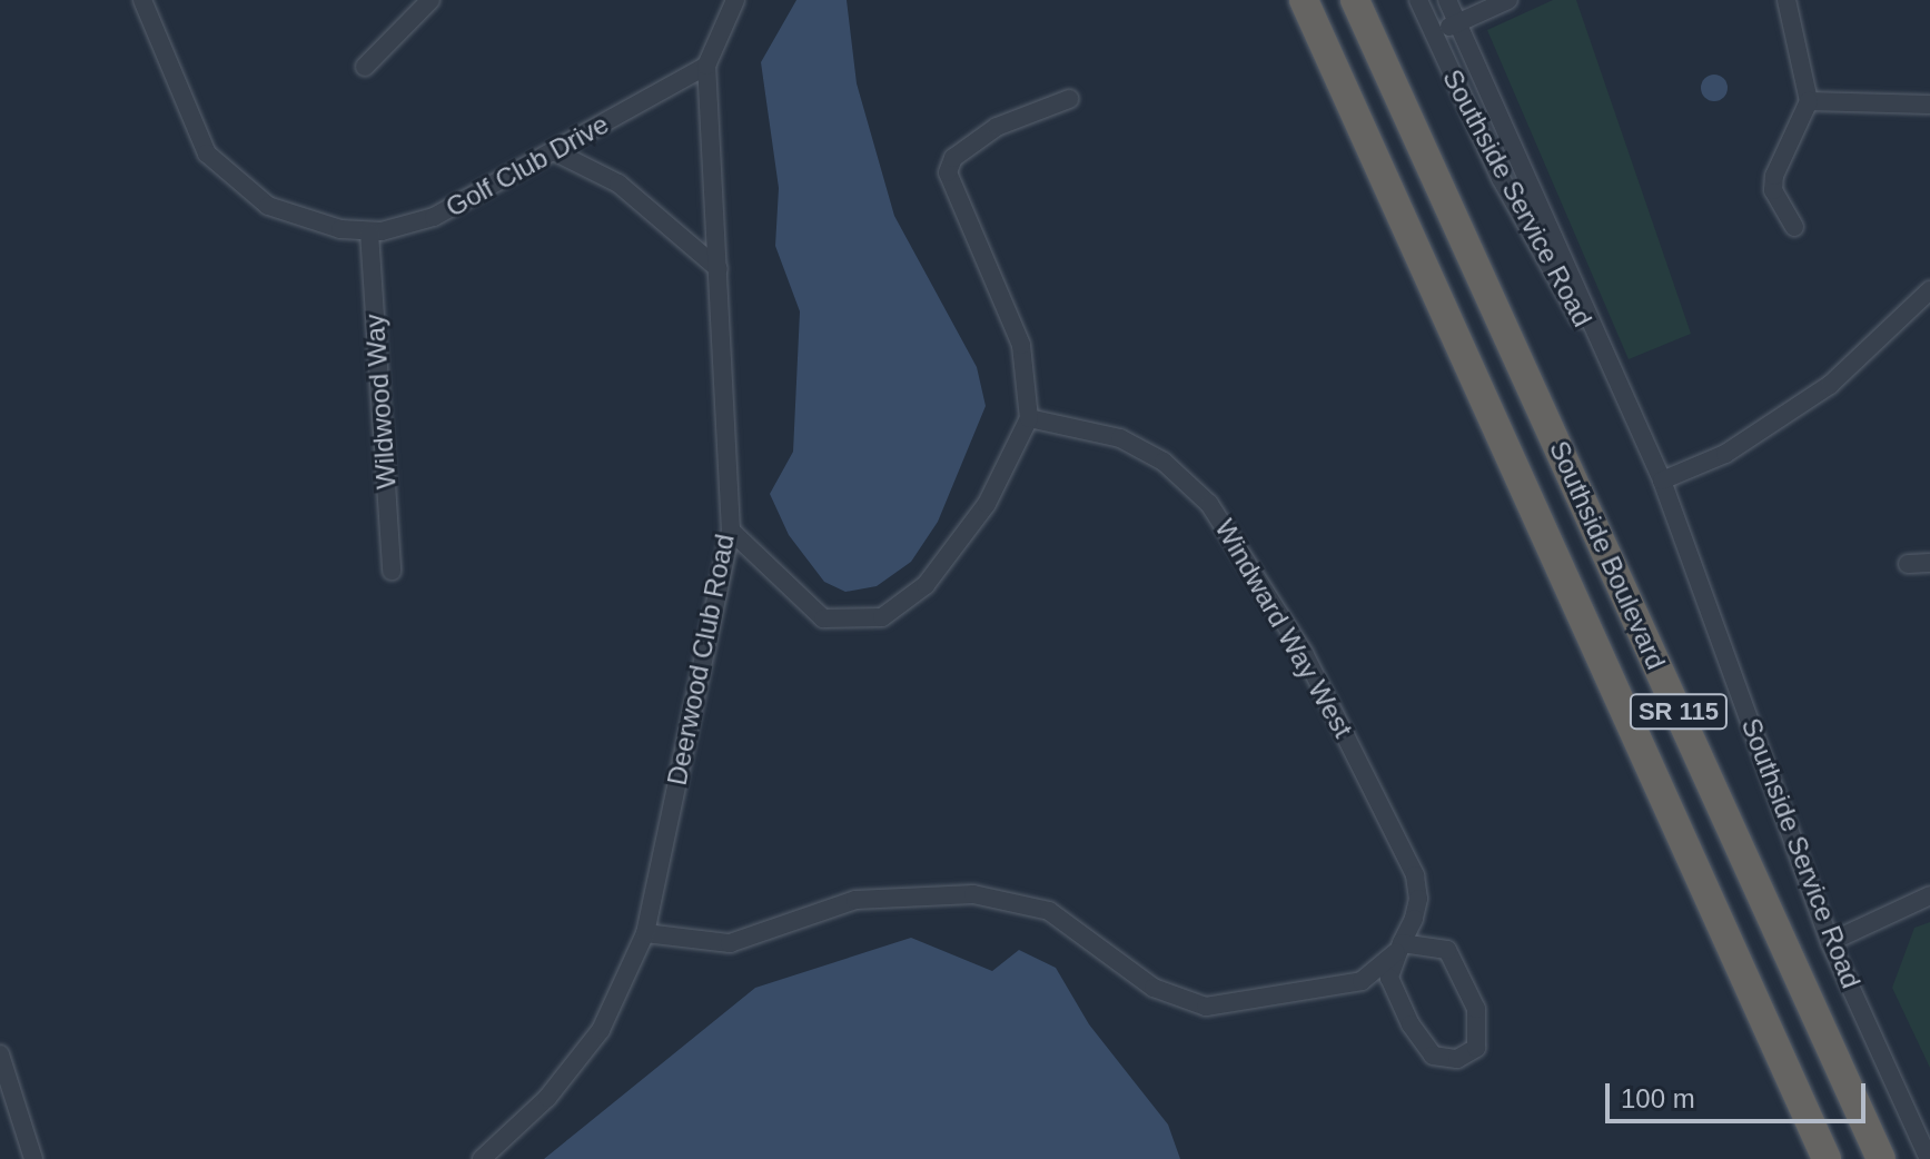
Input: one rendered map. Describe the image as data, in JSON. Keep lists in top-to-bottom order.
{
  "streets": {
    "highway": ["Southside Boulevard", "SR 115"],
    "street": [
      "Golf Club Drive",
      "Southside Service Road",
      "Wildwood Way",
      "Windward Way West",
      "Deerwood Club Road"
    ]
  },
  "crossings": [
    ["Golf Club Drive", "Wildwood Way"],
    ["Golf Club Drive", "Deerwood Club Road"]
  ],
  "scale_bar": "100 m"
}
